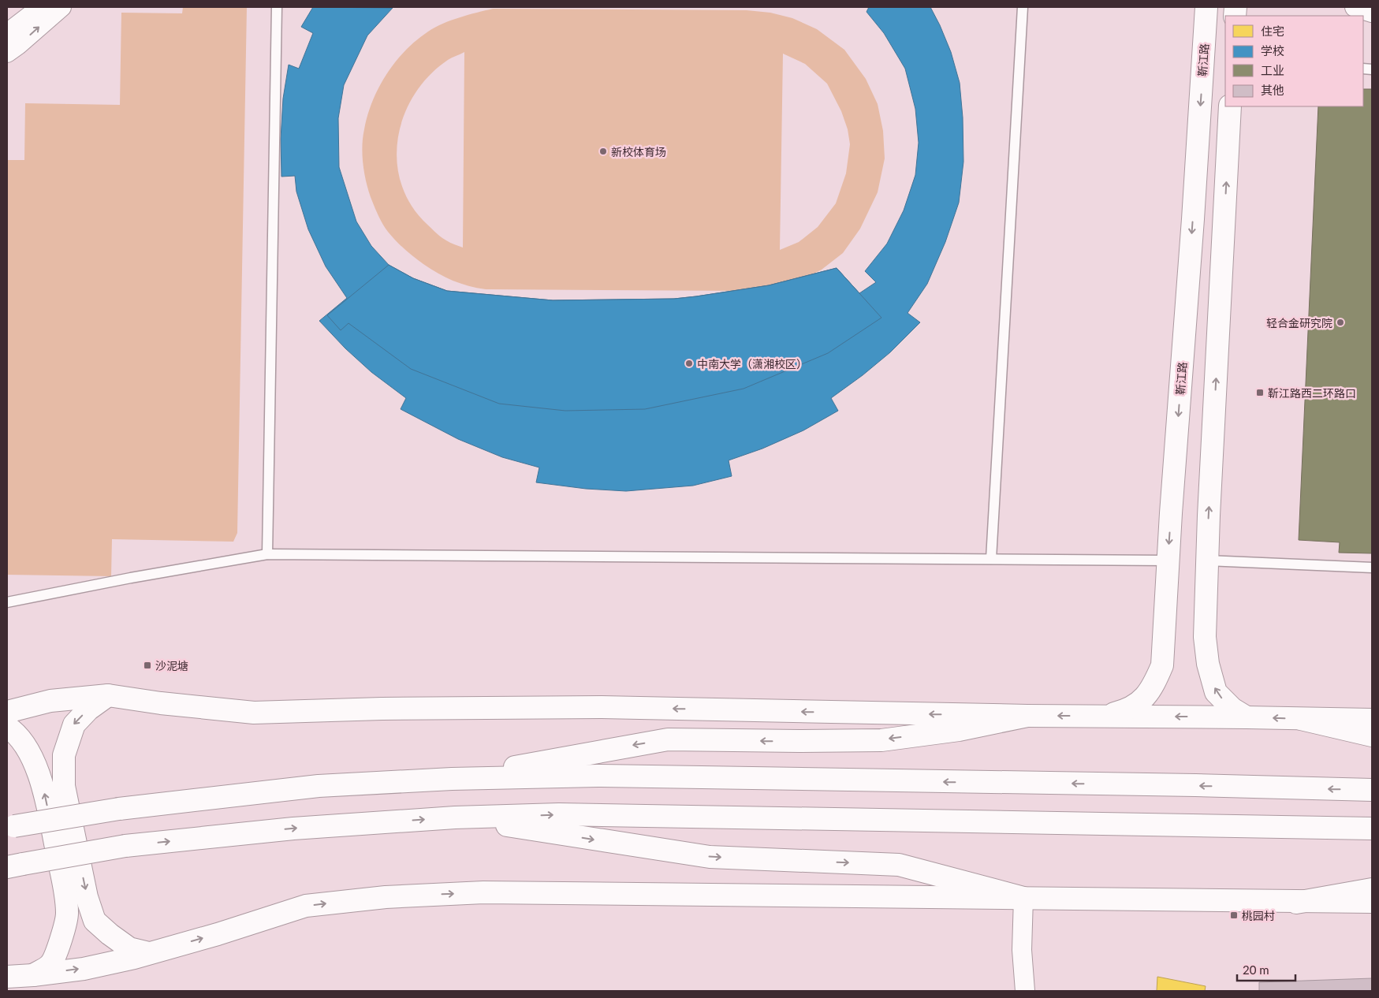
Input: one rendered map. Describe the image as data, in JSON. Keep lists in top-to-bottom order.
{
  "streets": {
    "main road": ["靳江路"]
  },
  "places": {
    "other": ["新校体育场", "轻合金研究院", "中南大学（潇湘校区）"],
    "transit": ["靳江路西二环路口", "沙泥塘", "桃园村"]
  },
  "legend": [
    "住宅",
    "学校",
    "工业",
    "其他"
  ],
  "scale_bar": "20 m"
}
